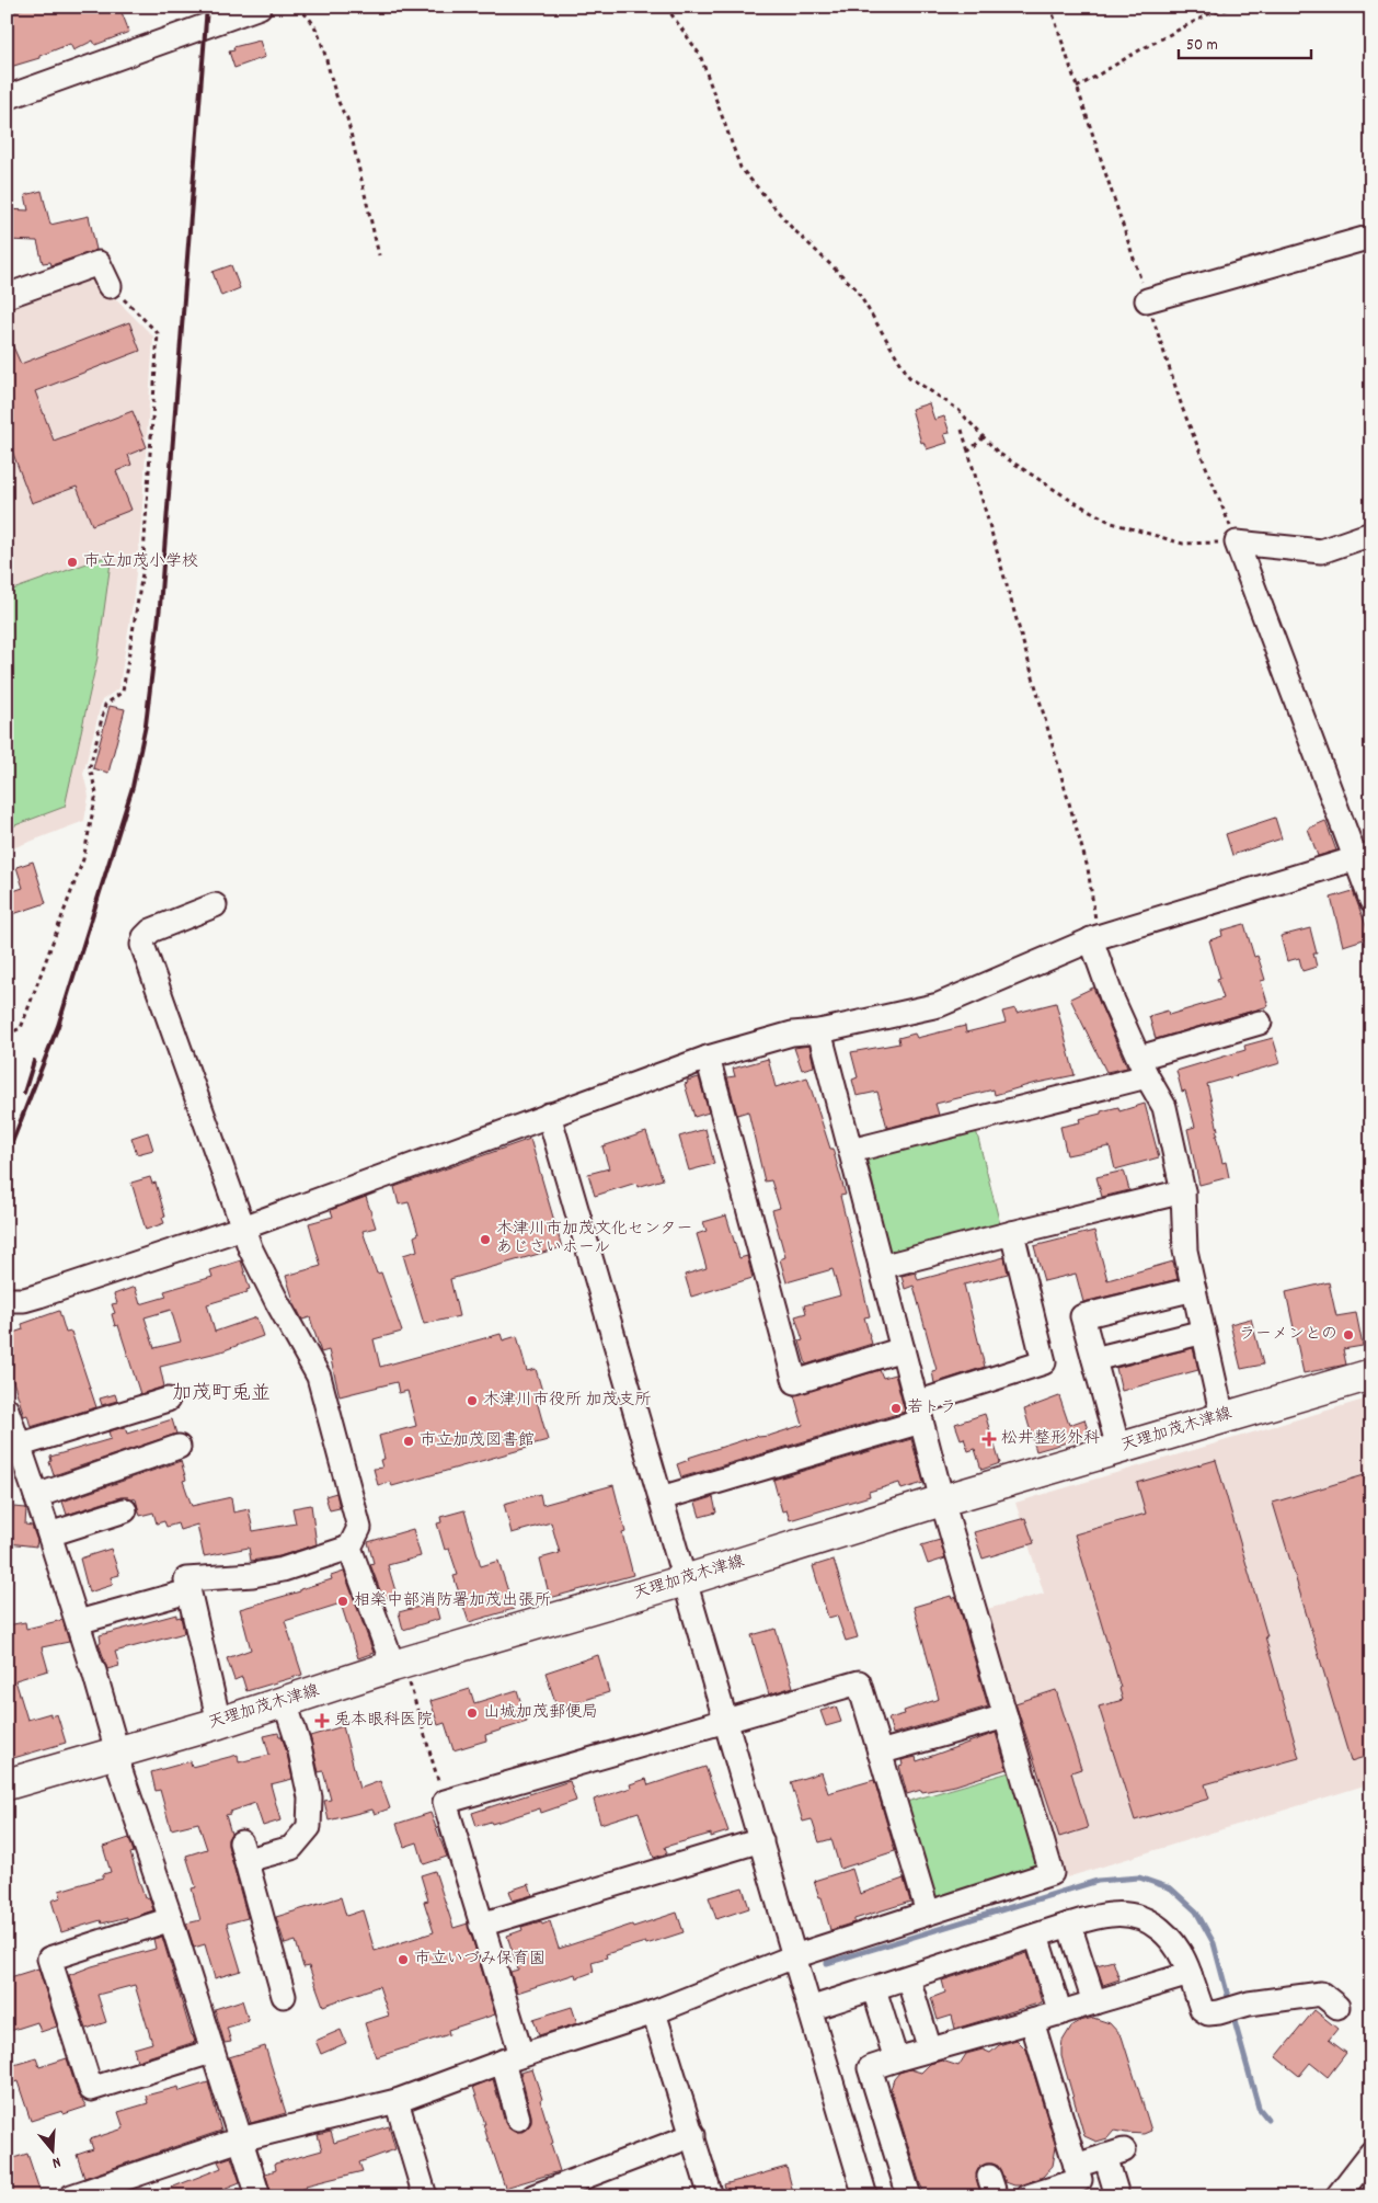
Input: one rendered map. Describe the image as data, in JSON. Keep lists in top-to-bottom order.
{
  "streets": {
    "main road": ["天理加茂木津線"]
  },
  "districts": ["加茂町兎並"],
  "places": {
    "other": [
      "市立加茂小学校",
      "木津川市加茂文化センター あじさいホール",
      "ラーメンとの",
      "木津川市役所 加茂支所",
      "若トラ",
      "市立加茂図書館",
      "相楽中部消防署加茂出張所",
      "山城加茂郵便局",
      "市立いづみ保育園"
    ],
    "health": ["松井整形外科", "兎本眼科医院"]
  },
  "scale_bar": "50 m",
  "north": "bottom"
}
